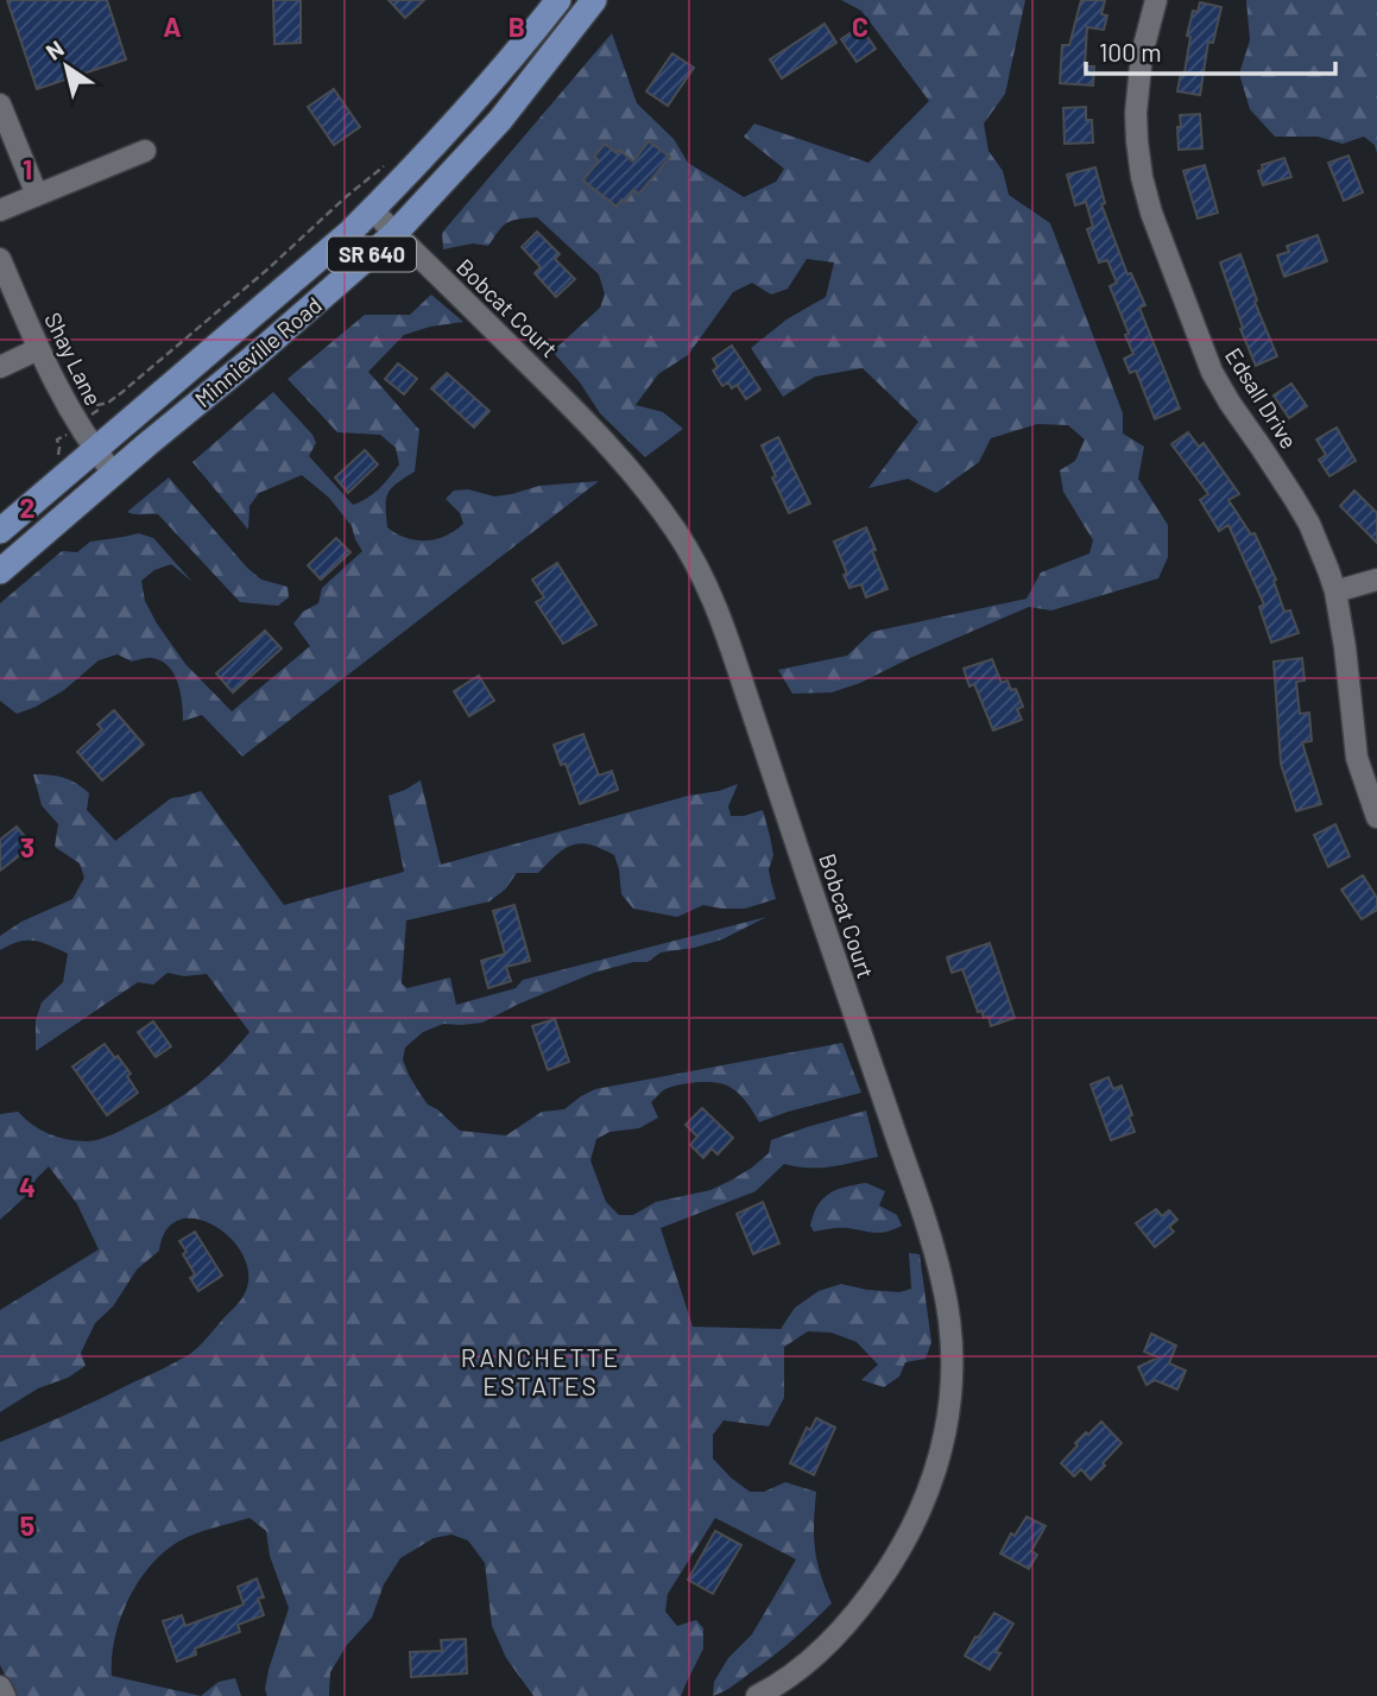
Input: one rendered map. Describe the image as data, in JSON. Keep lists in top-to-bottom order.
{
  "streets": {
    "main road": ["SR 640", "Minnieville Road"],
    "street": ["Bobcat Court", "Shay Lane", "Edsall Drive"]
  },
  "crossings": [
    ["Bobcat Court", "Minnieville Road"],
    ["Minnieville Road", "Shay Lane"]
  ],
  "districts": ["RANCHETTE ESTATES"],
  "scale_bar": "100 m",
  "north": "top left",
  "grid": {
    "columns": ["A", "B", "C"],
    "rows": [
      "1",
      "2",
      "3",
      "4",
      "5"
    ]
  }
}
